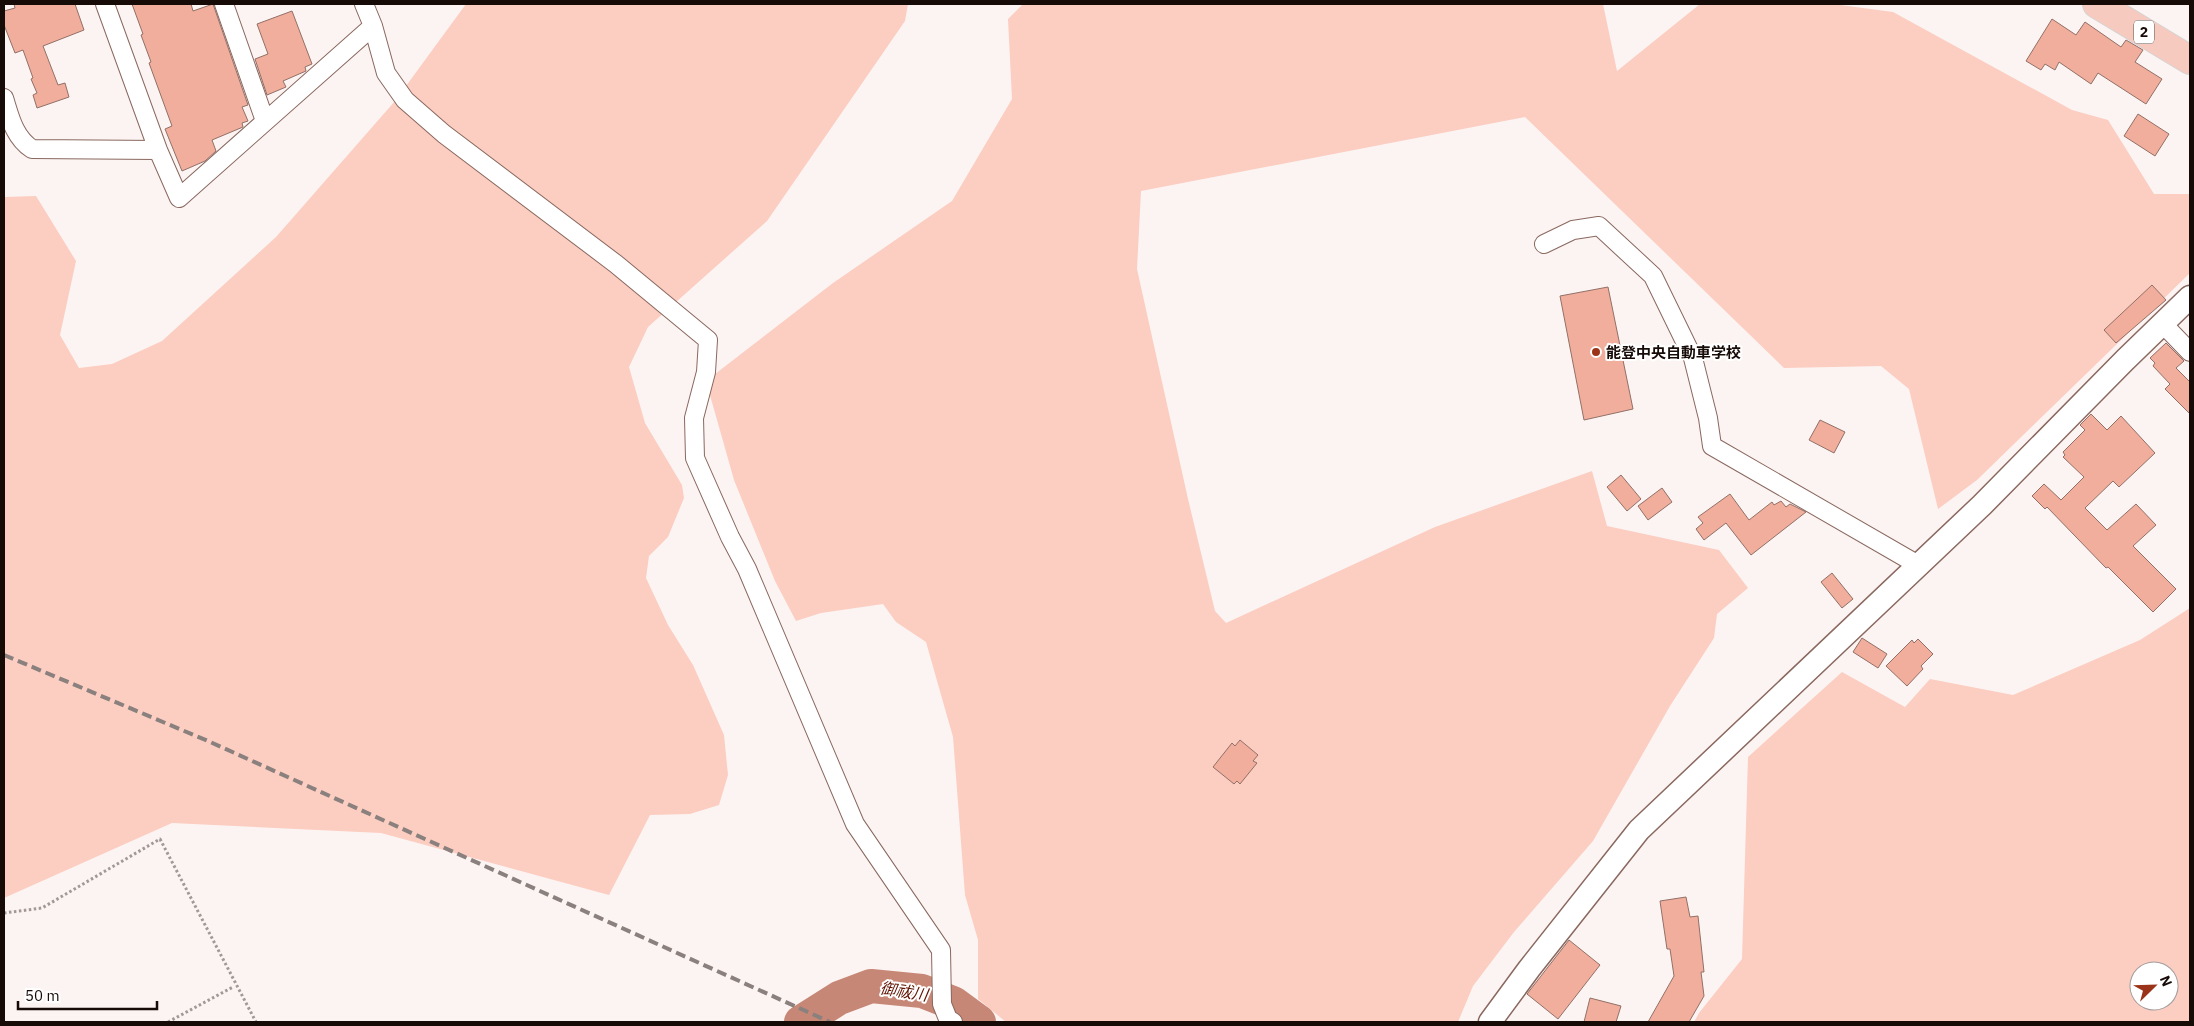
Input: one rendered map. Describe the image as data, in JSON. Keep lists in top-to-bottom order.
{
  "streets": {
    "main road": ["2"]
  },
  "water": ["御祓川"],
  "places": ["能登中央自動車学校"],
  "scale_bar": "50 m",
  "north": "top right"
}
